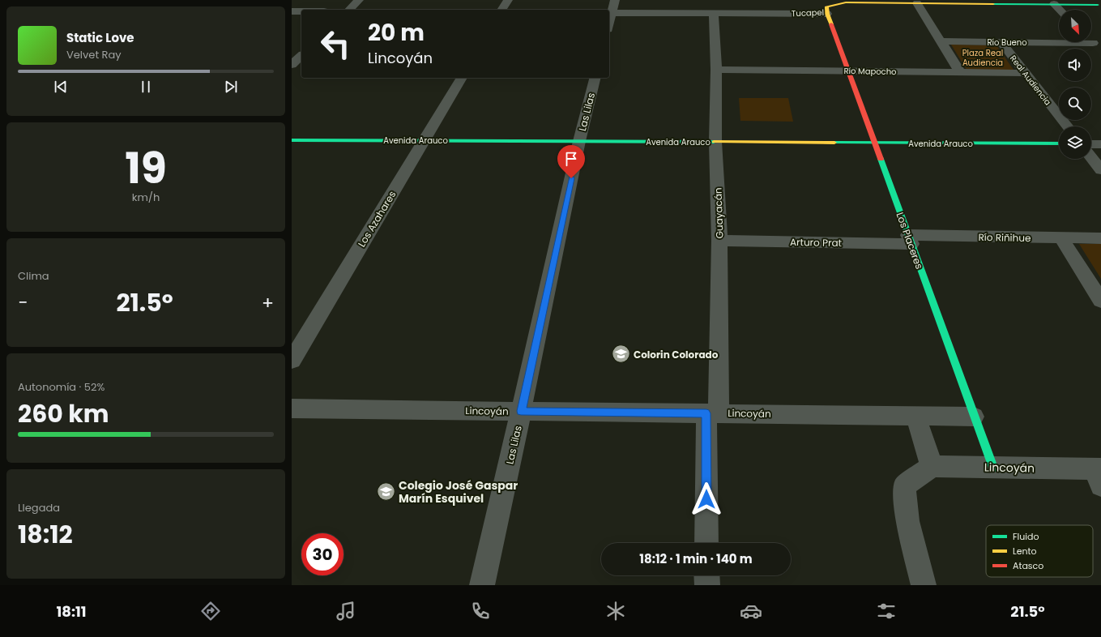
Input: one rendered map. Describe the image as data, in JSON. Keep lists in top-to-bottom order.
{
  "streets": {
    "street": [
      "Tucapel",
      "Río Bueno",
      "Río Mapocho",
      "Real Audiencia",
      "Las Lilas",
      "Avenida Arauco",
      "Guayacán",
      "Los Azahares",
      "Río Riñihue",
      "Los Placeres",
      "Arturo Prat",
      "Lincoyán"
    ]
  },
  "crossings": [
    ["Tucapel", "Guayacán"],
    ["Tucapel", "Los Placeres"],
    ["Río Bueno", "Real Audiencia"],
    ["Río Mapocho", "Real Audiencia"],
    ["Río Mapocho", "Guayacán"],
    ["Río Mapocho", "Los Placeres"],
    ["Las Lilas", "Avenida Arauco"],
    ["Las Lilas", "Lincoyán"],
    ["Avenida Arauco", "Guayacán"],
    ["Avenida Arauco", "Los Azahares"],
    ["Avenida Arauco", "Los Placeres"],
    ["Guayacán", "Arturo Prat"],
    ["Guayacán", "Lincoyán"],
    ["Río Riñihue", "Los Placeres"],
    ["Río Riñihue", "Arturo Prat"],
    ["Los Placeres", "Arturo Prat"],
    ["Los Placeres", "Lincoyán"]
  ],
  "parks": ["Plaza Real Audiencia"],
  "places": {
    "school or university": ["Colorin Colorado", "Colegio José Gaspar Marín Esquivel"]
  },
  "legend": ["Fluido", "Lento", "Atasco"],
  "north": "bottom right",
  "page": {
    "turn": ["20 m", "Lincoyán"],
    "song": ["Static Love", "Velvet Ray"],
    "tile": [
      ["19", "km/h"],
      "Clima",
      ["Autonomía · 52%", "260 km"],
      ["Llegada", "18:12"]
    ],
    "heat": ["−", "21.5°", "+"],
    "limit": "30",
    "trip": "18:12 · 1 min · 140 m",
    "tabs": ["18:11", "21.5°"]
  }
}
